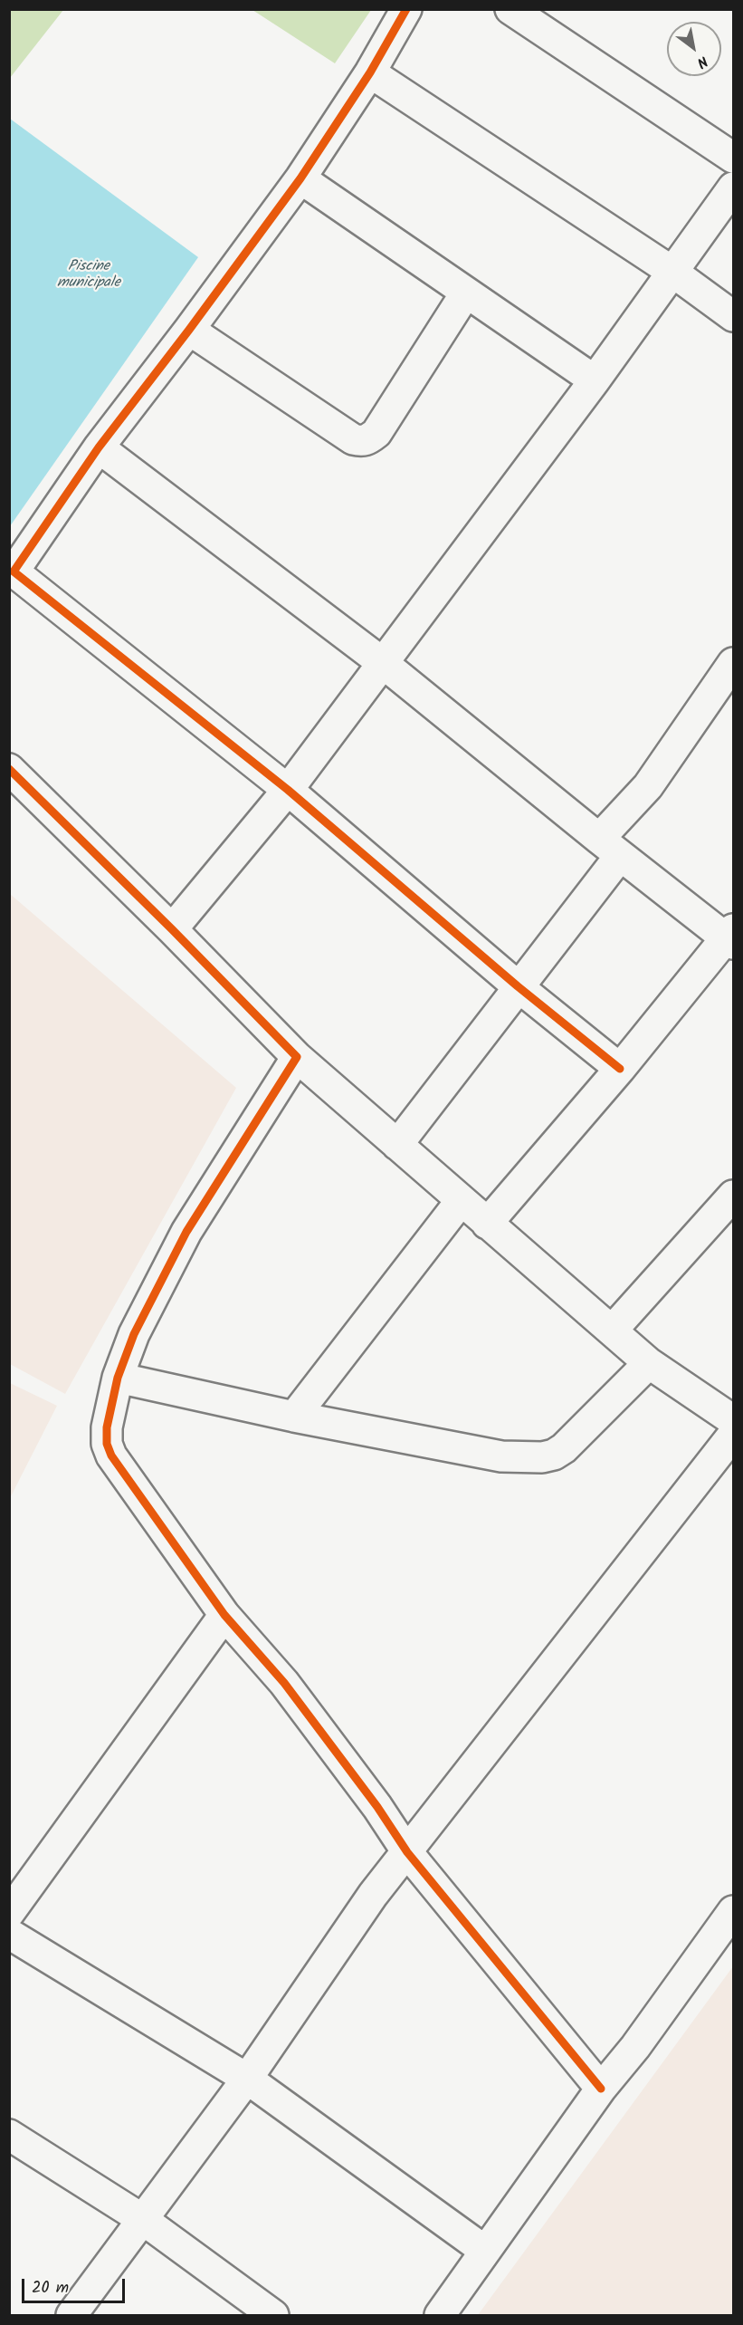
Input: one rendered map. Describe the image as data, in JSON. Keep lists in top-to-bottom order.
{
  "water": ["Piscine municipale"],
  "scale_bar": "20 m",
  "north": "bottom right"
}
